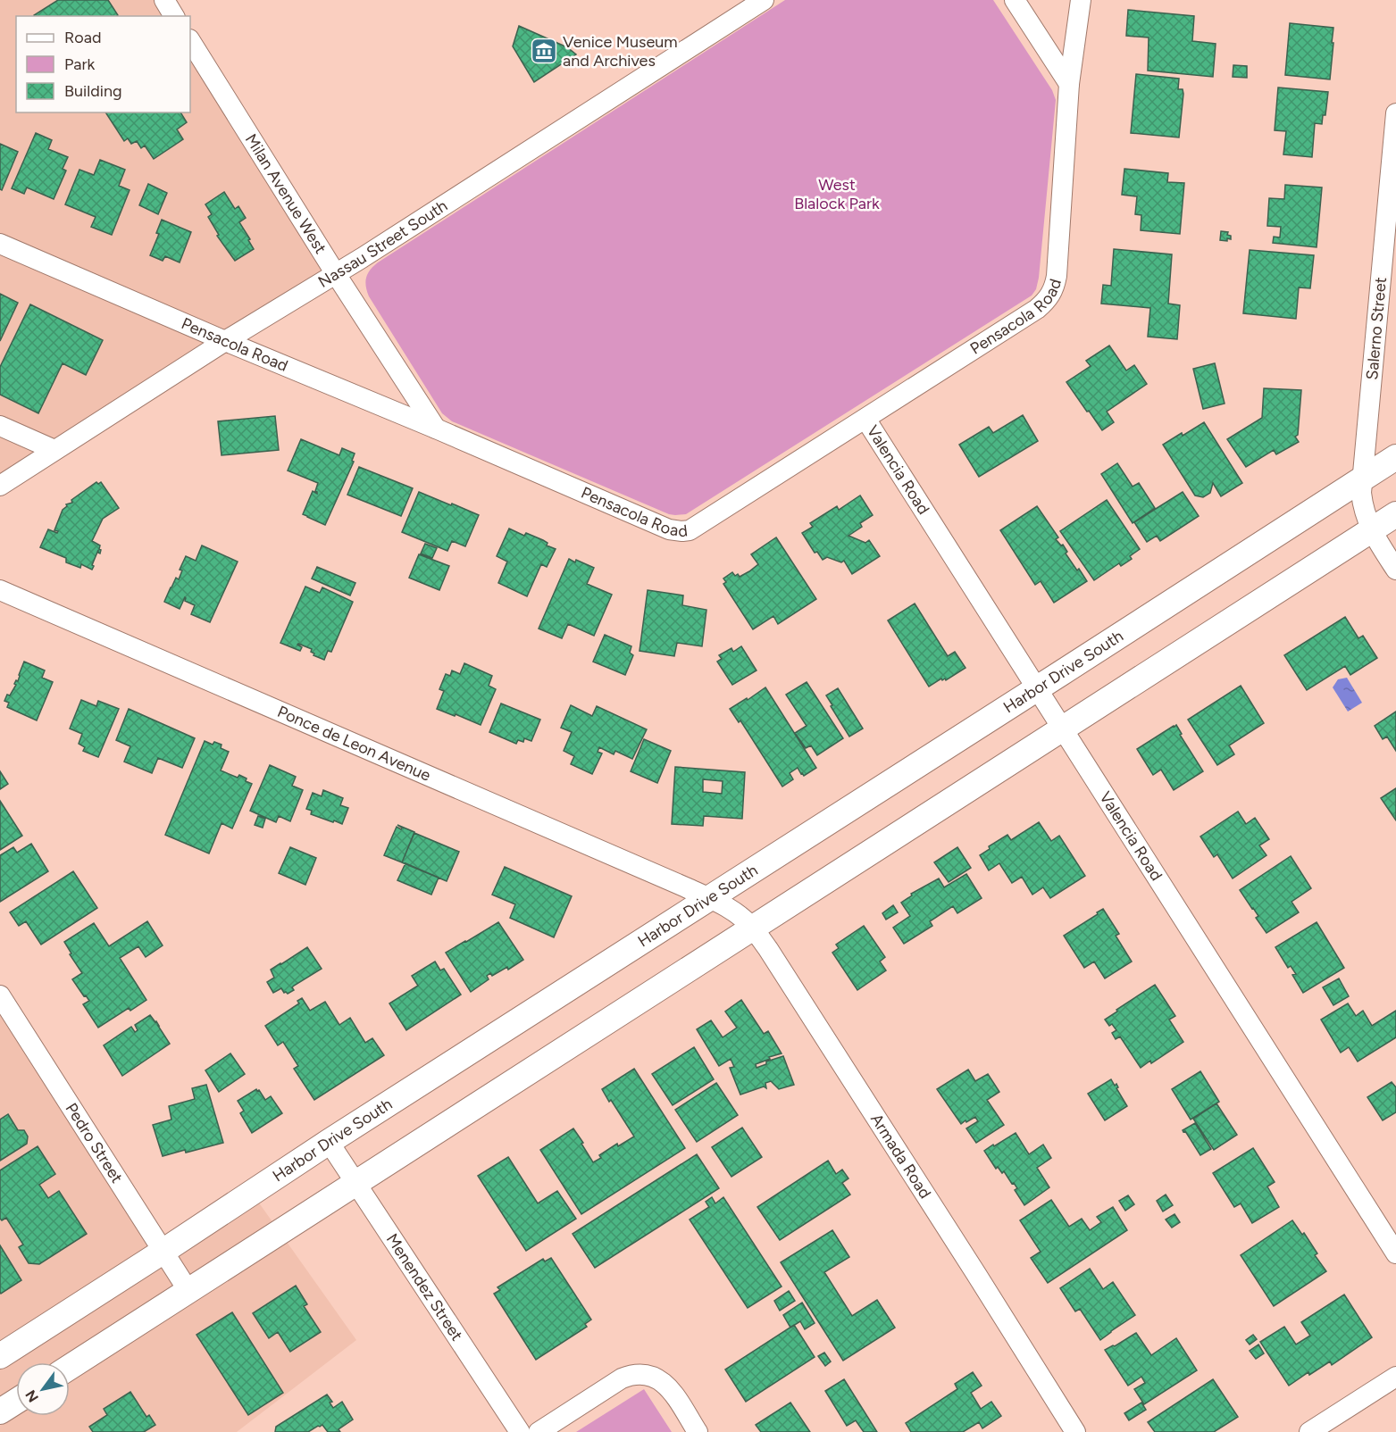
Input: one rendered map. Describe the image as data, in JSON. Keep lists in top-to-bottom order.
{
  "streets": {
    "street": [
      "Milan Avenue West",
      "Nassau Street South",
      "Pensacola Road",
      "Salerno Street",
      "Valencia Road",
      "Harbor Drive South",
      "Ponce de Leon Avenue",
      "Pedro Street",
      "Armada Road",
      "Menendez Street"
    ]
  },
  "crossings": [
    ["Milan Avenue West", "Nassau Street South"],
    ["Milan Avenue West", "Pensacola Road"],
    ["Nassau Street South", "Pensacola Road"],
    ["Pensacola Road", "Valencia Road"],
    ["Salerno Street", "Harbor Drive South"],
    ["Valencia Road", "Harbor Drive South"],
    ["Harbor Drive South", "Ponce de Leon Avenue"],
    ["Harbor Drive South", "Pedro Street"],
    ["Harbor Drive South", "Armada Road"],
    ["Harbor Drive South", "Menendez Street"],
    ["Ponce de Leon Avenue", "Armada Road"]
  ],
  "parks": ["West Blalock Park"],
  "places": {
    "museum": ["Venice Museum and Archives"]
  },
  "legend": ["Road", "Park", "Building"],
  "north": "bottom left"
}
